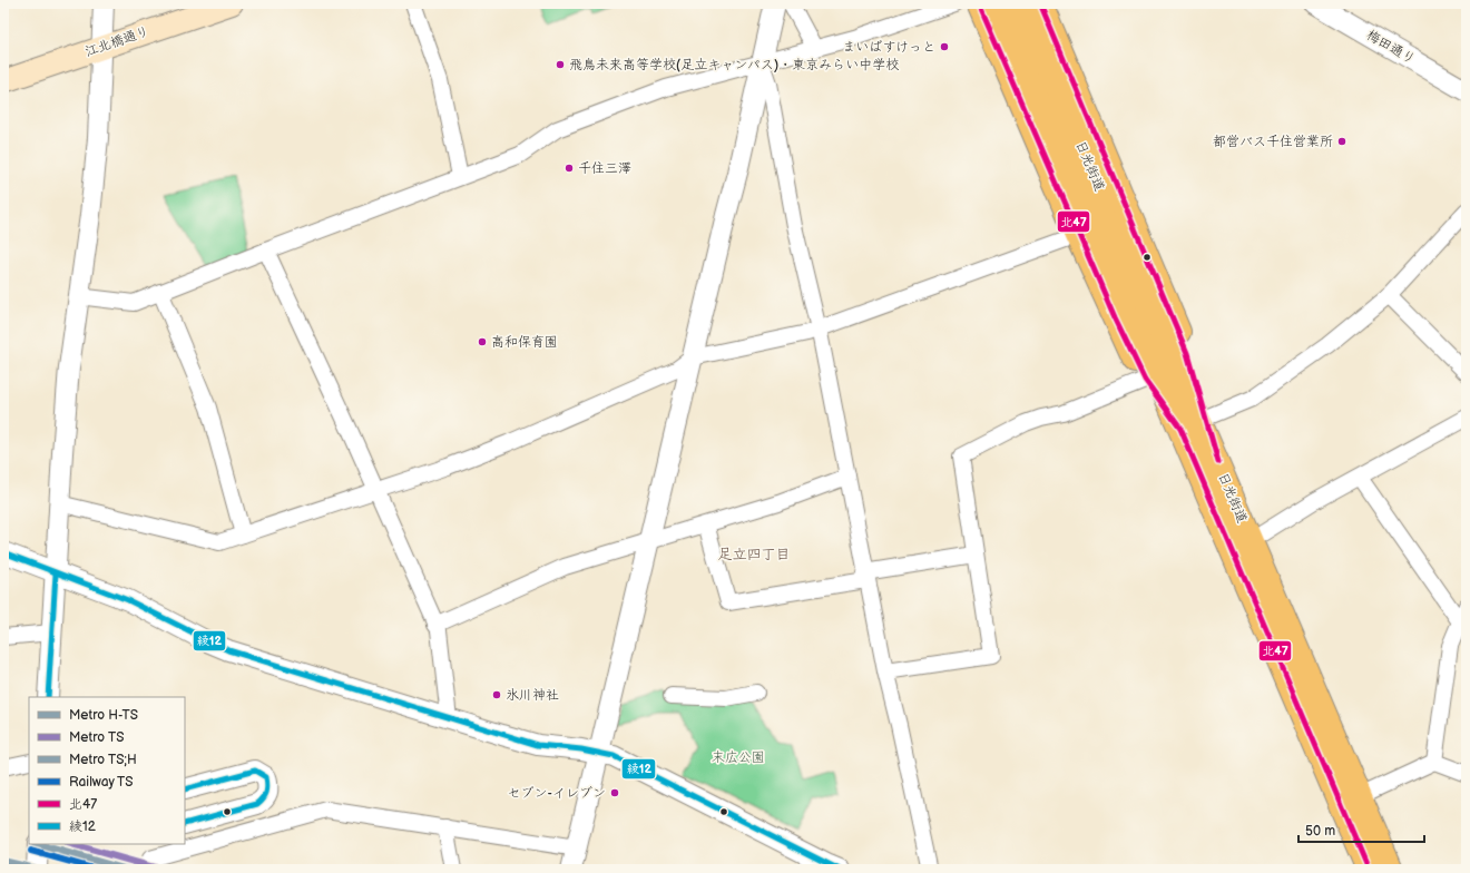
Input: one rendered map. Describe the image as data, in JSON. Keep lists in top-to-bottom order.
{
  "streets": {
    "highway": ["日光街道"],
    "main road": ["江北橋通り"],
    "street": ["梅田通り"]
  },
  "districts": ["足立四丁目"],
  "parks": ["末広公園"],
  "places": [
    "まいばすけっと",
    "飛鳥未来高等学校(足立キャンパス)・東京みらい中学校",
    "都営バス千住営業所",
    "千住三澤",
    "高和保育園",
    "氷川神社",
    "セブン-イレブン"
  ],
  "lines": [
    "transit line 北47",
    "transit line 綾12",
    "metro line H-TS",
    "metro line TS",
    "rail line TS",
    "metro line TS;H"
  ],
  "legend": [
    "Metro H-TS",
    "Metro TS",
    "Metro TS;H",
    "Railway TS",
    "北47",
    "綾12"
  ],
  "scale_bar": "50 m"
}
